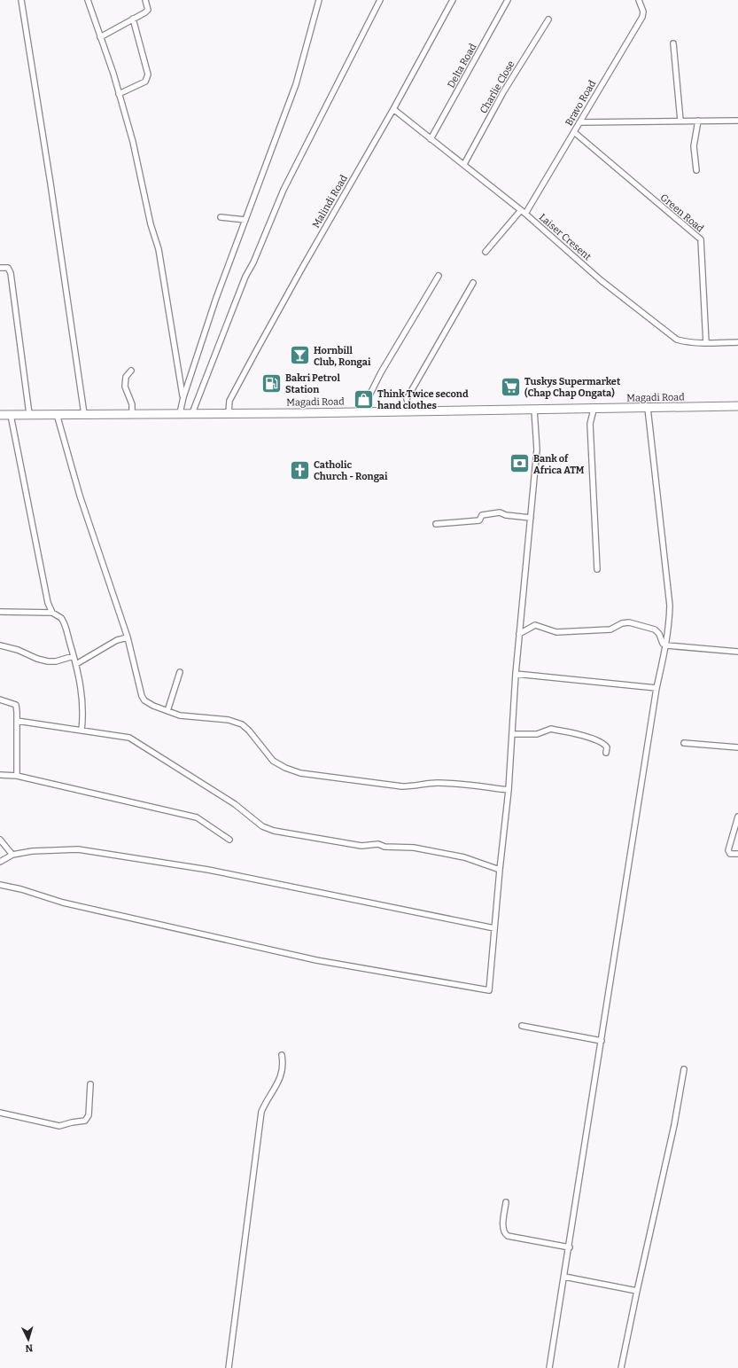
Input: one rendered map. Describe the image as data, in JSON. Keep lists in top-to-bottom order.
{
  "streets": {
    "highway": ["Magadi Road"],
    "street": [
      "Delta Road",
      "Charlie Close",
      "Bravo Road",
      "Malindi Road",
      "Green Road",
      "Laiser Cresent"
    ]
  },
  "crossings": [
    ["Delta Road", "Laiser Cresent"],
    ["Charlie Close", "Laiser Cresent"],
    ["Bravo Road", "Green Road"],
    ["Bravo Road", "Laiser Cresent"],
    ["Malindi Road", "Laiser Cresent"],
    ["Malindi Road", "Magadi Road"],
    ["Green Road", "Laiser Cresent"]
  ],
  "places": {
    "bar": ["Hornbill Club, Rongai"],
    "fuel station": ["Bakri Petrol Station"],
    "supermarket": ["Tuskys Supermarket (Chap Chap Ongata)"],
    "shop": ["Think Twice second hand clothes"],
    "bank": ["Bank of Africa ATM"],
    "church": ["Catholic Church - Rongai"]
  },
  "north": "bottom"
}
